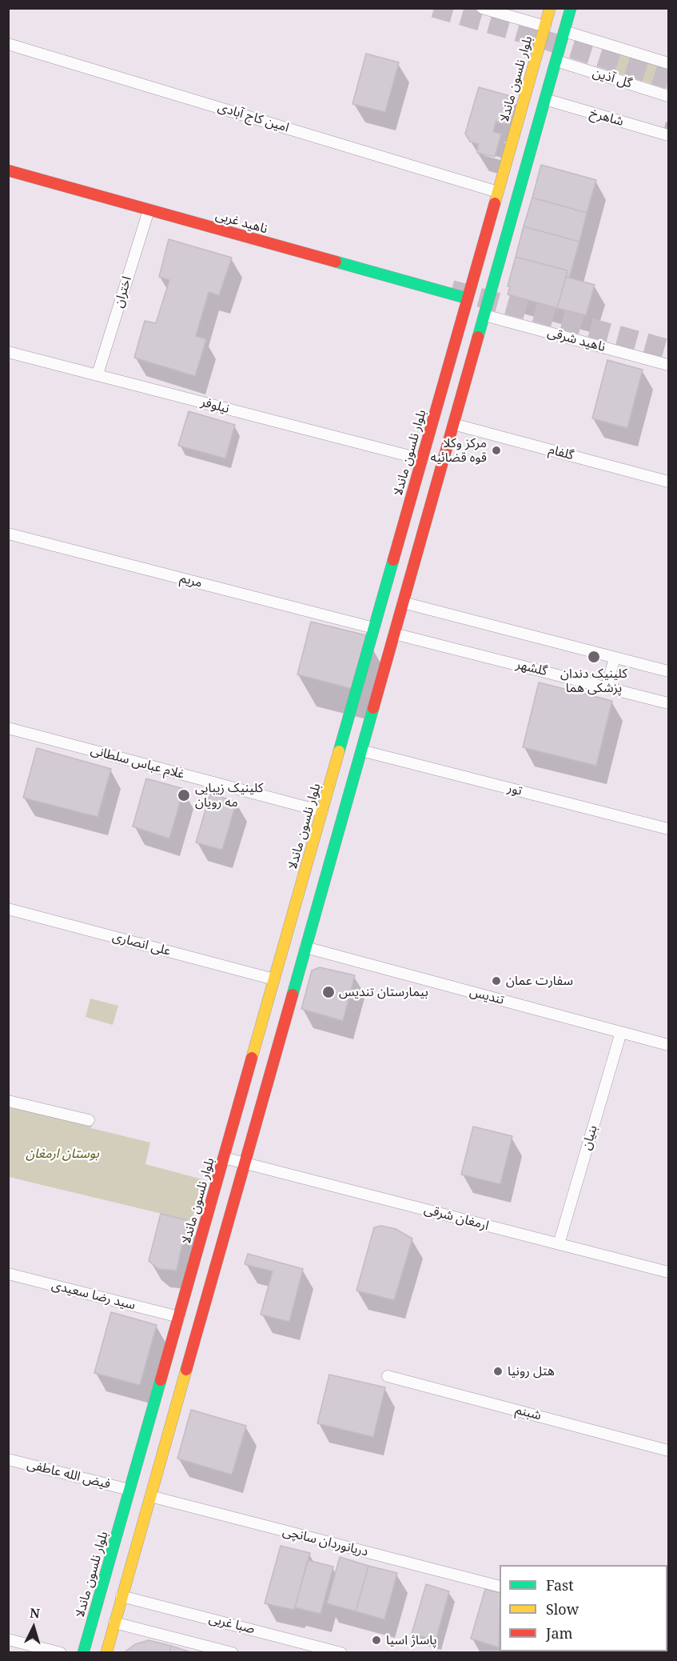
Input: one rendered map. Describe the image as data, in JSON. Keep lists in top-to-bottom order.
{
  "streets": {
    "main road": ["بلوار نلسون ماندلا", "ناهید غربی"],
    "street": [
      "گل آذین",
      "امین کاج آبادی",
      "شاهرخ",
      "اختران",
      "ناهید شرقی",
      "نیلوفر",
      "گلفام",
      "مریم",
      "گلشهر",
      "غلام عباس سلطانی",
      "تور",
      "علی انصاری",
      "تندیس",
      "بنیان",
      "ارمغان شرقی",
      "سید رضا سعیدی",
      "شبنم",
      "فیض الله عاطفی",
      "دریانوردان سانچی",
      "صبا غربی"
    ]
  },
  "crossings": [
    ["بلوار نلسون ماندلا", "امین کاج آبادی"],
    ["بلوار نلسون ماندلا", "ناهید غربی"],
    ["بلوار نلسون ماندلا", "نیلوفر"],
    ["بلوار نلسون ماندلا", "مریم"],
    ["بلوار نلسون ماندلا", "غلام عباس سلطانی"],
    ["بلوار نلسون ماندلا", "علی انصاری"],
    ["بلوار نلسون ماندلا", "ارمغان شرقی"],
    ["بلوار نلسون ماندلا", "سید رضا سعیدی"],
    ["بلوار نلسون ماندلا", "فیض الله عاطفی"],
    ["ناهید غربی", "اختران"],
    ["اختران", "نیلوفر"],
    ["تندیس", "بنیان"],
    ["بنیان", "ارمغان شرقی"]
  ],
  "parks": ["بوستان ارمغان"],
  "places": [
    "مرکز وکلا قوه قضائیه",
    "کلینیک دندان پزشکی هما",
    "کلینیک زیبایی مه رویان",
    "سفارت عمان",
    "بیمارستان تندیس",
    "هتل رونیا",
    "پاساژ اسیا"
  ],
  "legend": ["Fast", "Slow", "Jam"],
  "north": "top"
}
